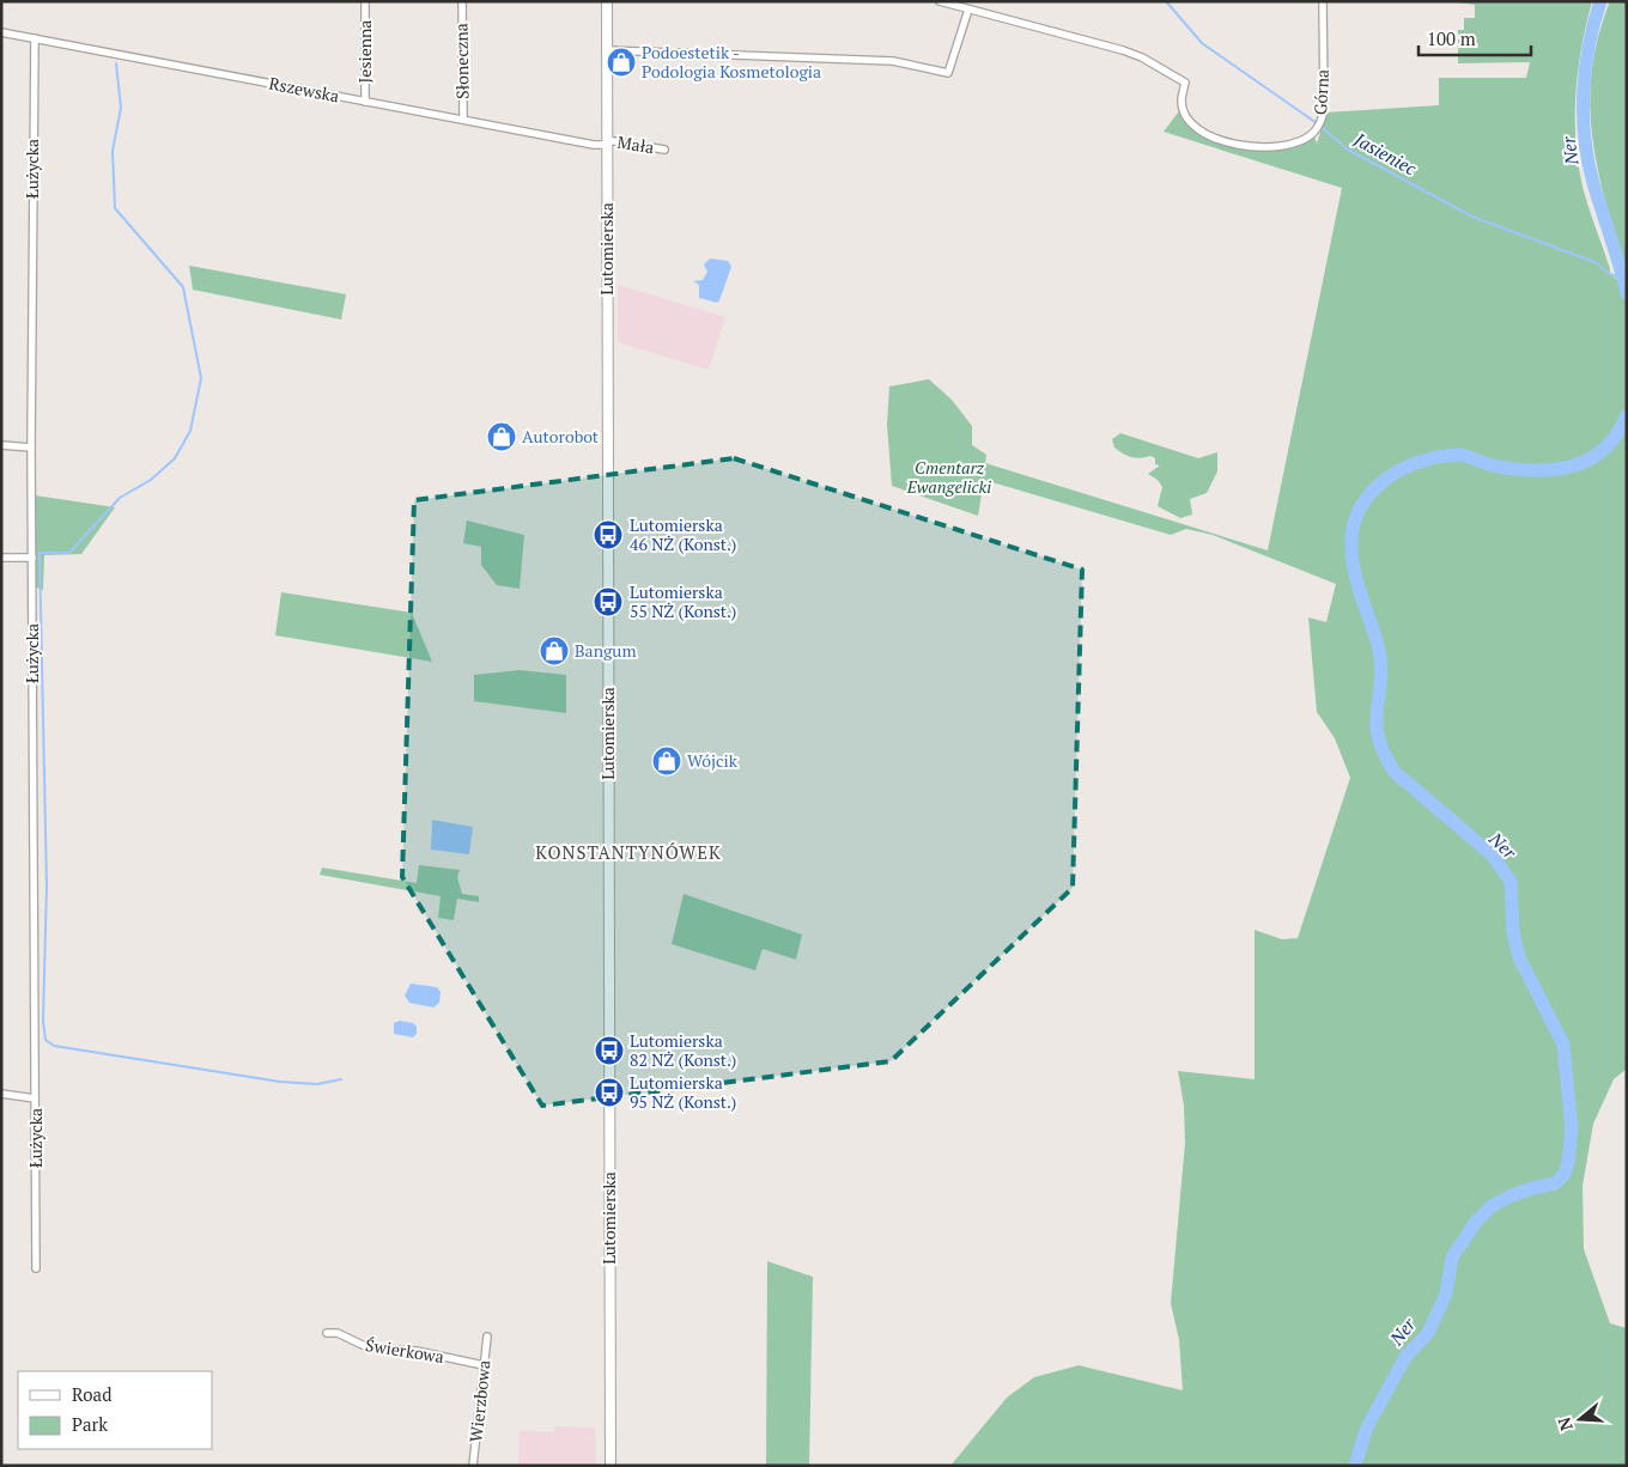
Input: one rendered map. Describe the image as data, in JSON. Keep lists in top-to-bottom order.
{
  "streets": {
    "main road": ["Lutomierska"],
    "street": [
      "Jesienna",
      "Słoneczna",
      "Rszewska",
      "Górna",
      "Mała",
      "Łużycka",
      "Świerkowa",
      "Wierzbowa"
    ]
  },
  "crossings": [
    ["Jesienna", "Rszewska"],
    ["Słoneczna", "Rszewska"],
    ["Rszewska", "Mała"],
    ["Rszewska", "Łużycka"],
    ["Rszewska", "Lutomierska"],
    ["Mała", "Lutomierska"],
    ["Świerkowa", "Wierzbowa"]
  ],
  "districts": ["KONSTANTYNÓWEK"],
  "water": ["Ner", "Jasieniec"],
  "parks": ["Cmentarz Ewangelicki"],
  "places": {
    "shop": [
      "Podoestetik - Podologia Kosmetologia",
      "Autorobot",
      "Bangum",
      "Wójcik"
    ],
    "bus stop": [
      "Lutomierska 46 NŻ (Konst.)",
      "Lutomierska 55 NŻ (Konst.)",
      "Lutomierska 82 NŻ (Konst.)",
      "Lutomierska 95 NŻ (Konst.)"
    ]
  },
  "legend": ["Road", "Park"],
  "scale_bar": "100 m",
  "north": "left"
}
